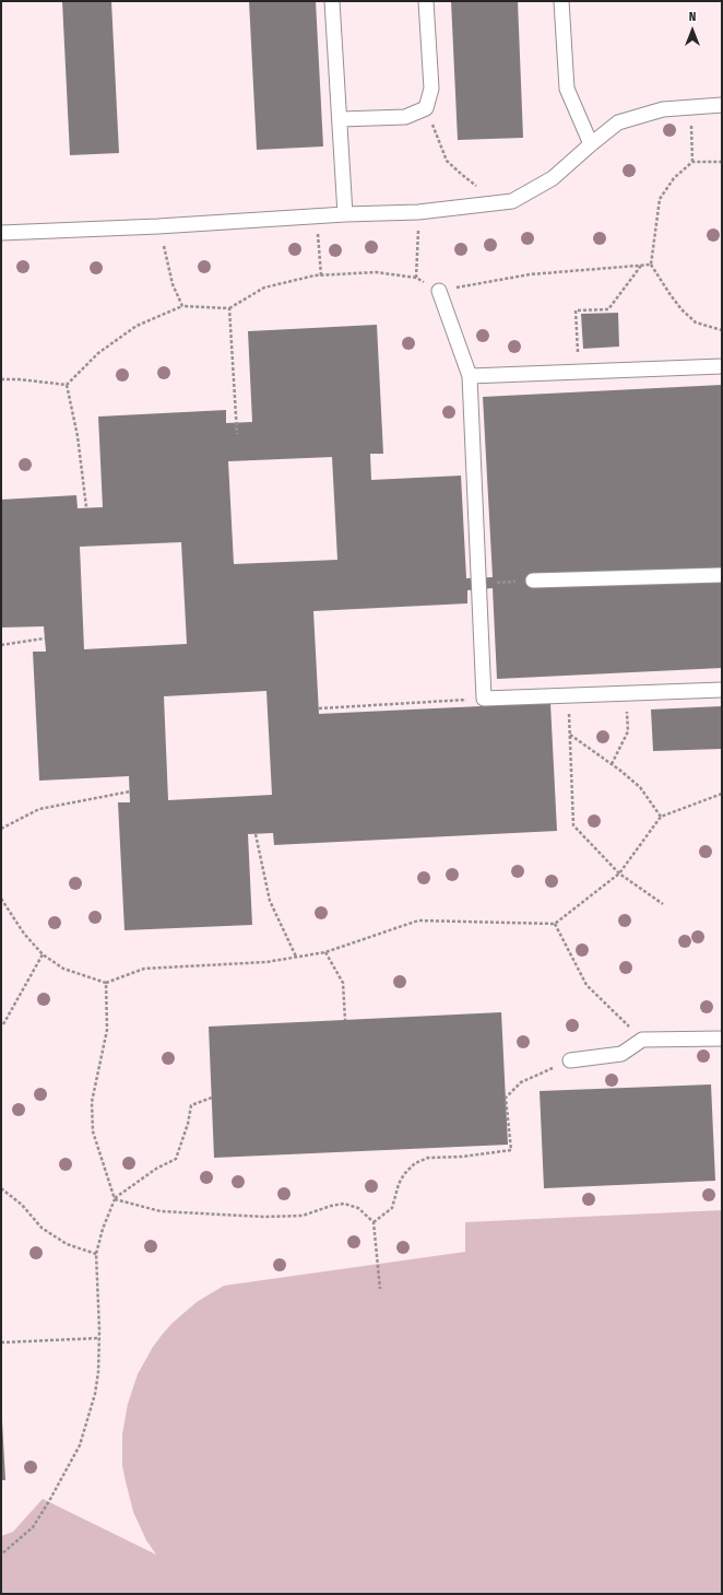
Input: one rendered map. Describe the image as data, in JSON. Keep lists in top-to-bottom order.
{
  "north": "top"
}
